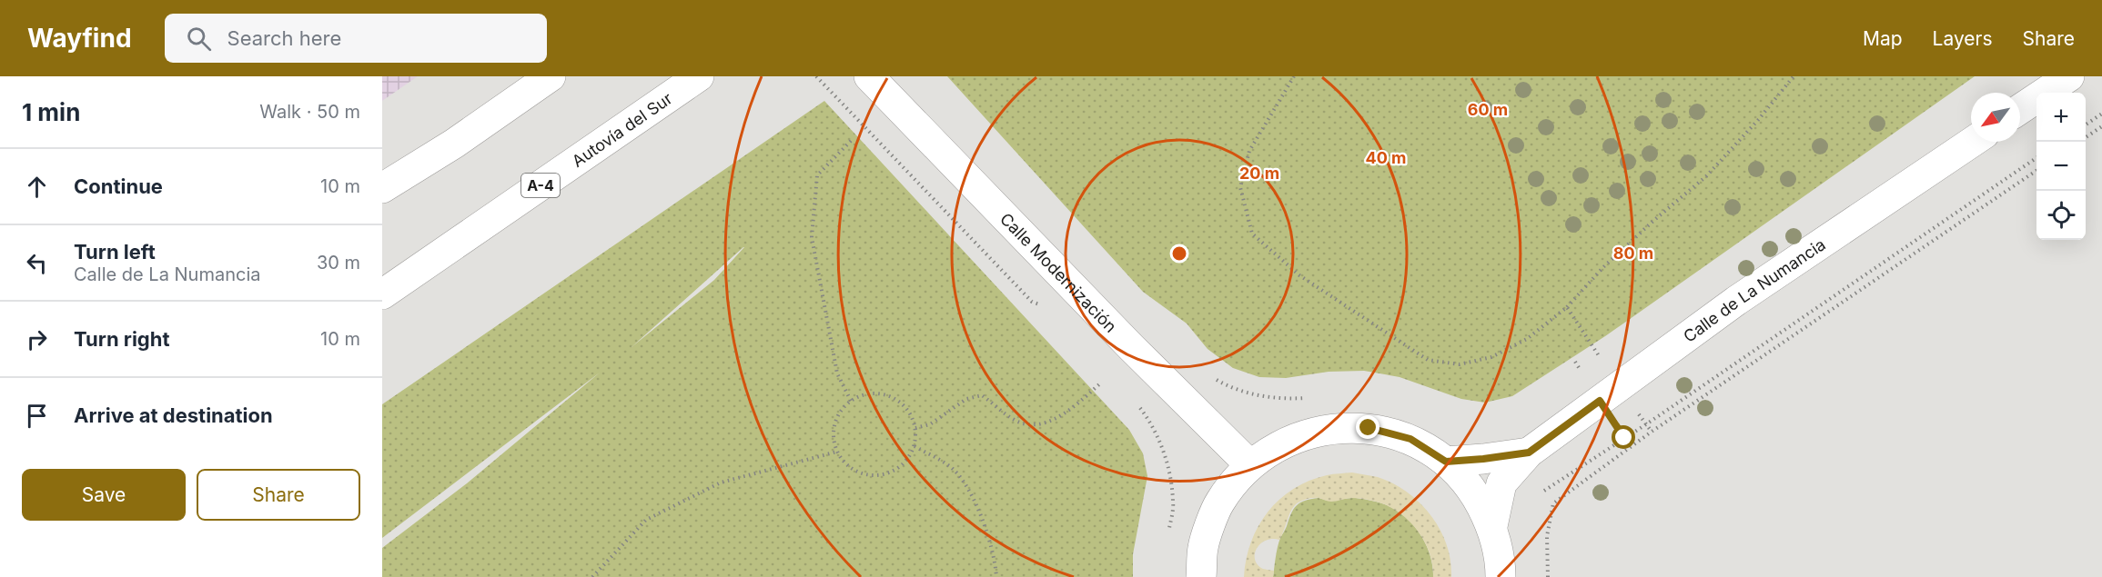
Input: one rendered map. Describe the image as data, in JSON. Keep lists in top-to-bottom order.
{
  "streets": {
    "main road": [
      "Autovía del Sur",
      "A-4",
      "Calle Modernización",
      "Calle de La Numancia"
    ]
  },
  "north": "bottom left",
  "page": {
    "header": "Wayfind",
    "search": "Search here",
    "nav": ["Map", "Layers", "Share"],
    "heading": ["1 min", "Walk · 50 m"],
    "map_buttons": ["+", "−"],
    "list": [
      ["Continue", "10 m"],
      ["Turn left", "Calle de La Numancia", "30 m"],
      ["Turn right", "10 m"],
      "Arrive at destination"
    ],
    "buttons": ["Save", "Share"]
  },
  "rings": [
    "60 m",
    "40 m",
    "20 m",
    "80 m"
  ]
}
